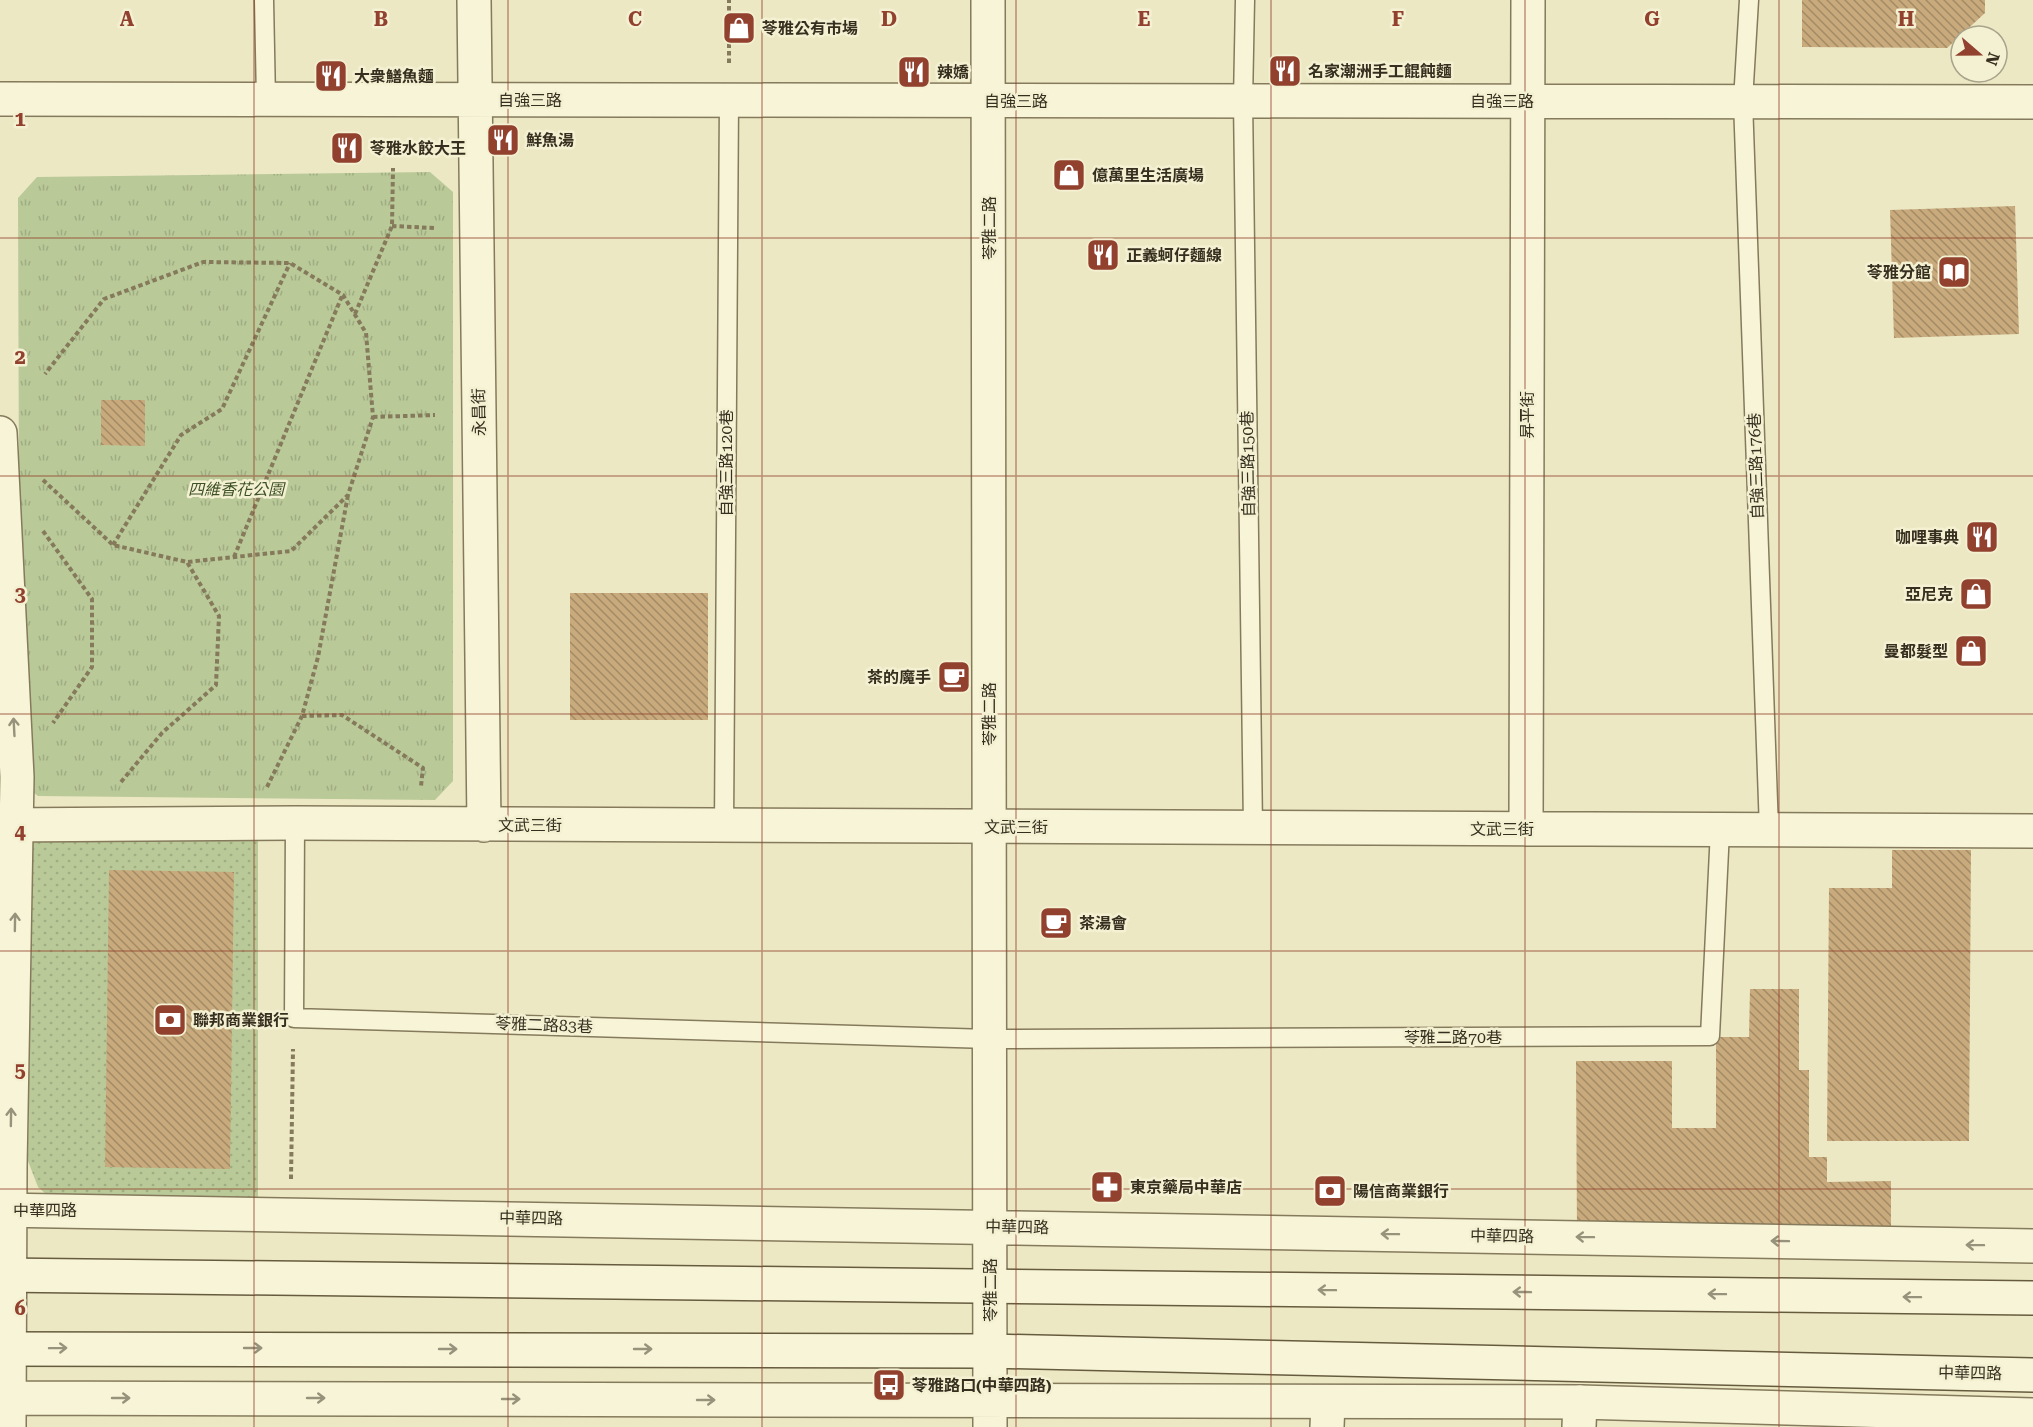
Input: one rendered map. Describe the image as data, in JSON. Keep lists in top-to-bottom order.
{
  "streets": {
    "street": [
      "自強三路",
      "苓雅二路",
      "永昌街",
      "昇平街",
      "文武三街",
      "中華四路"
    ],
    "lane": [
      "自強三路120巷",
      "自強三路150巷",
      "自強三路176巷",
      "苓雅二路83巷",
      "苓雅二路70巷"
    ]
  },
  "crossings": [
    ["自強三路", "苓雅二路"],
    ["自強三路", "永昌街"],
    ["自強三路", "昇平街"],
    ["自強三路", "自強三路120巷"],
    ["自強三路", "自強三路150巷"],
    ["自強三路", "自強三路176巷"],
    ["苓雅二路", "文武三街"],
    ["苓雅二路", "苓雅二路83巷"],
    ["苓雅二路", "苓雅二路70巷"],
    ["苓雅二路", "中華四路"],
    ["永昌街", "文武三街"],
    ["昇平街", "文武三街"],
    ["自強三路120巷", "文武三街"],
    ["自強三路150巷", "文武三街"],
    ["自強三路176巷", "文武三街"],
    ["文武三街", "苓雅二路70巷"],
    ["苓雅二路83巷", "苓雅二路70巷"]
  ],
  "parks": ["四維香花公園"],
  "places": {
    "shop": [
      "苓雅公有市場",
      "億萬里生活廣場",
      "亞尼克",
      "曼都髮型"
    ],
    "restaurant": [
      "名家潮洲手工餛飩麵",
      "辣嬌",
      "大衆鱔魚麵",
      "鮮魚湯",
      "苓雅水餃大王",
      "正義蚵仔麵線",
      "咖哩事典"
    ],
    "library": ["苓雅分館"],
    "cafe": ["茶的魔手", "茶湯會"],
    "bank": ["聯邦商業銀行", "陽信商業銀行"],
    "pharmacy": ["東京藥局中華店"],
    "bus stop": ["苓雅路口(中華四路)"]
  },
  "north": "right",
  "grid": {
    "columns": [
      "A",
      "B",
      "C",
      "D",
      "E",
      "F",
      "G",
      "H"
    ],
    "rows": [
      "1",
      "2",
      "3",
      "4",
      "5",
      "6"
    ]
  }
}
